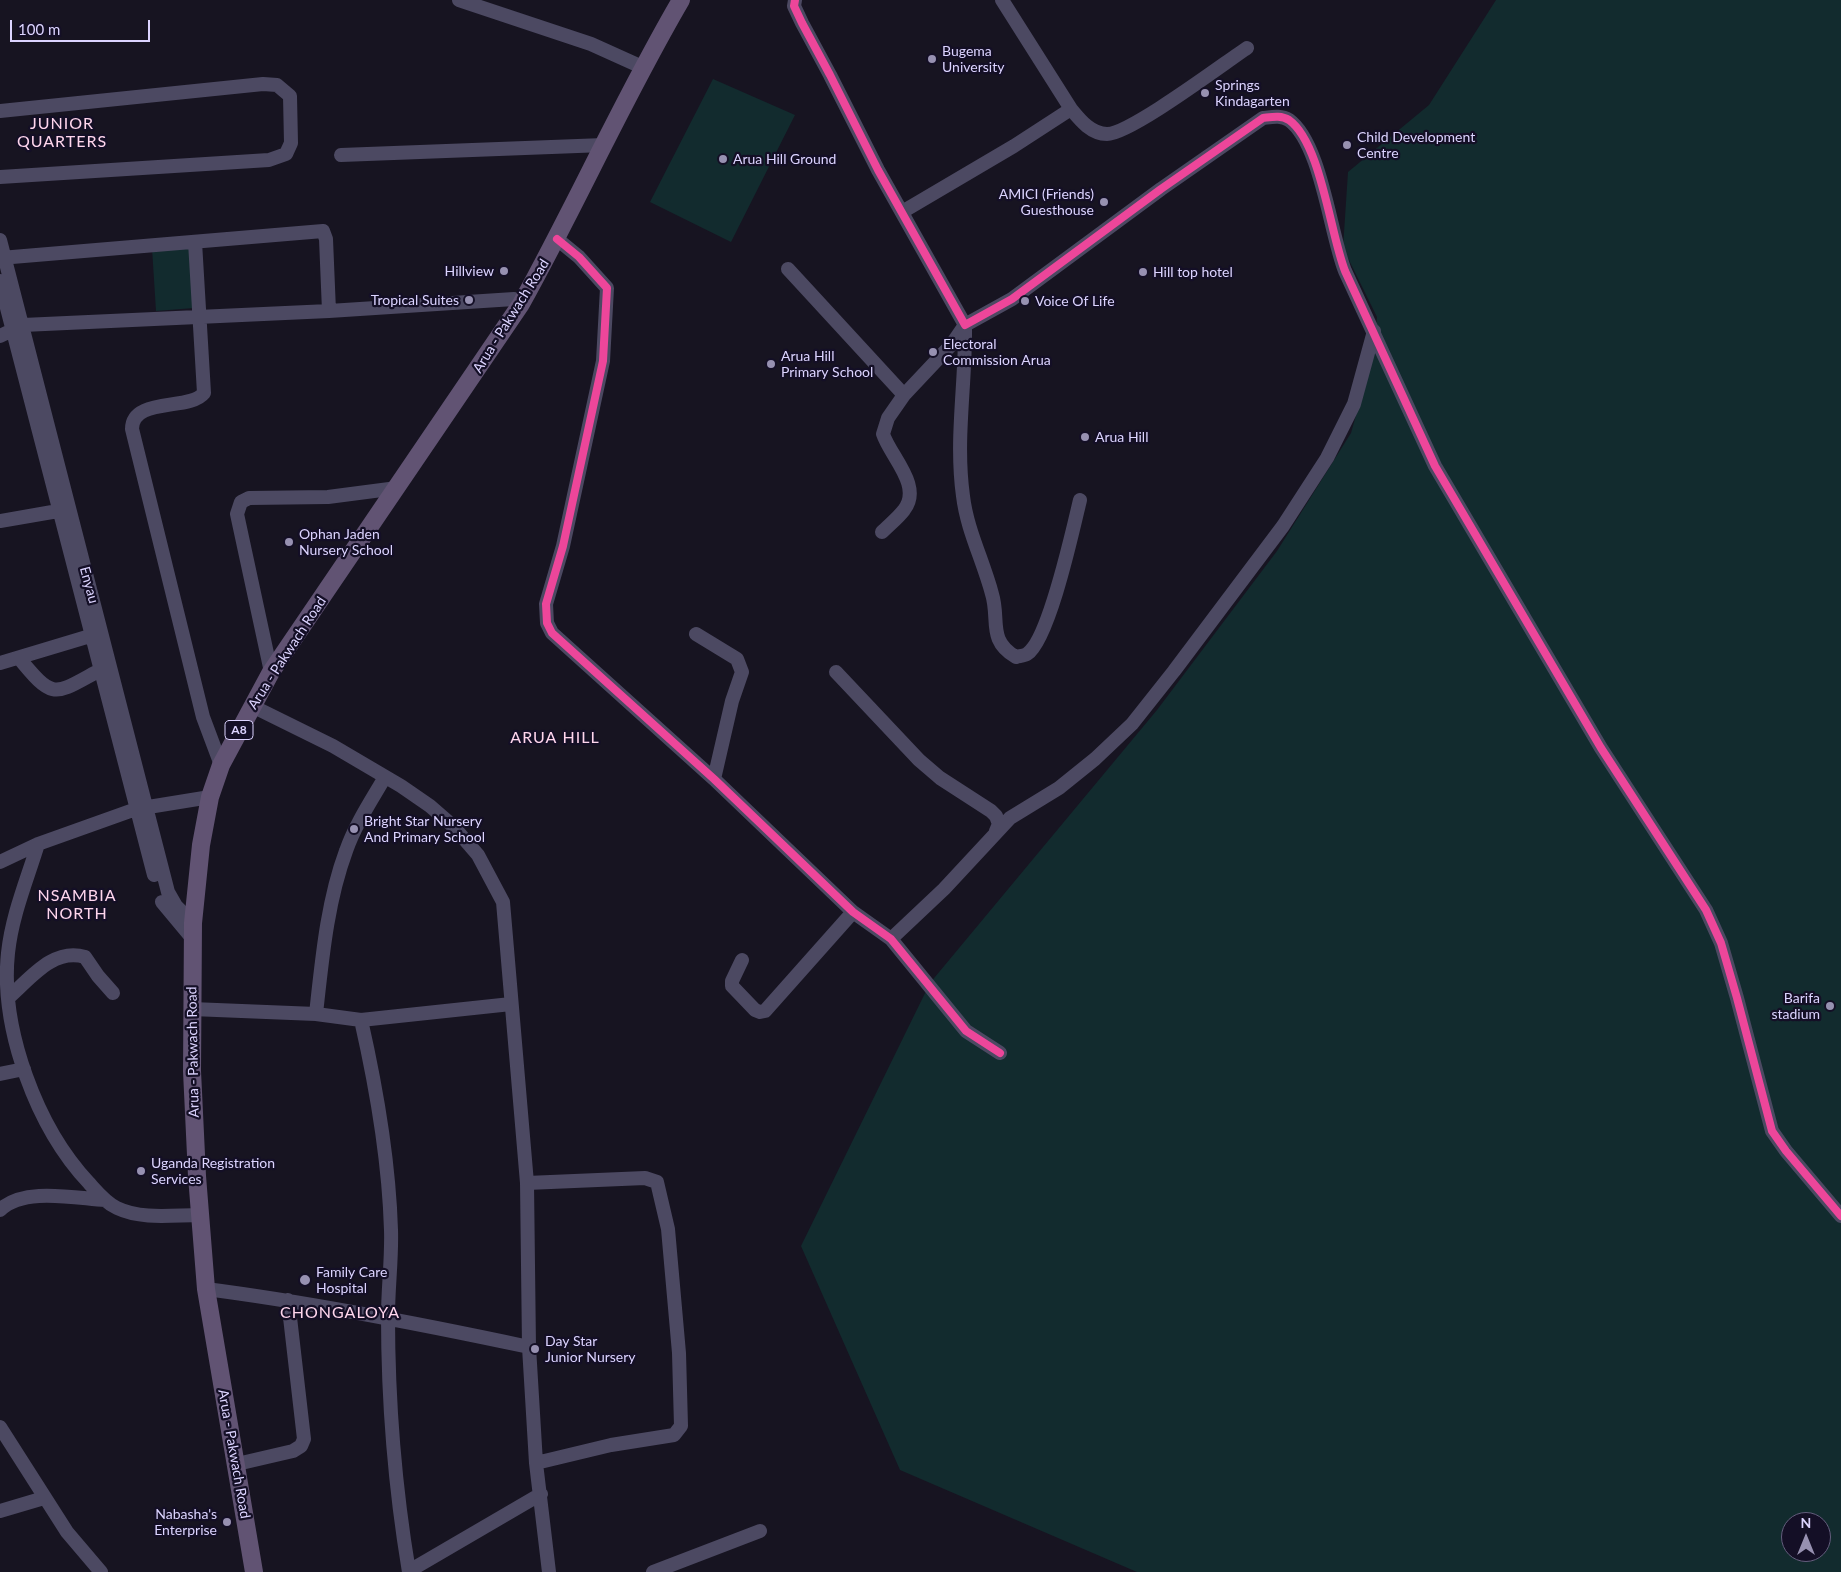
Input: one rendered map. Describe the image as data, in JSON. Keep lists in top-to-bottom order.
{
  "streets": {
    "main road": ["Arua - Pakwach Road", "A8"],
    "street": ["Enyau"]
  },
  "crossings": [
    ["Arua - Pakwach Road", "Enyau"]
  ],
  "districts": [
    "JUNIOR QUARTERS",
    "ARUA HILL",
    "NSAMBIA NORTH",
    "CHONGALOYA"
  ],
  "places": [
    "Bugema University",
    "Springs Kindagarten",
    "Child Development Centre",
    "Arua Hill Ground",
    "AMICI (Friends) Guesthouse",
    "Hillview",
    "Hill top hotel",
    "Tropical Suites",
    "Voice Of Life",
    "Electoral Commission Arua",
    "Arua Hill Primary School",
    "Arua Hill",
    "Ophan Jaden Nursery School",
    "Bright Star Nursery And Primary School",
    "Barifa stadium",
    "Uganda Registration Services",
    "Family Care Hospital",
    "Day Star Junior Nursery",
    "Nabasha's Enterprise"
  ],
  "scale_bar": "100 m",
  "north": "top"
}
